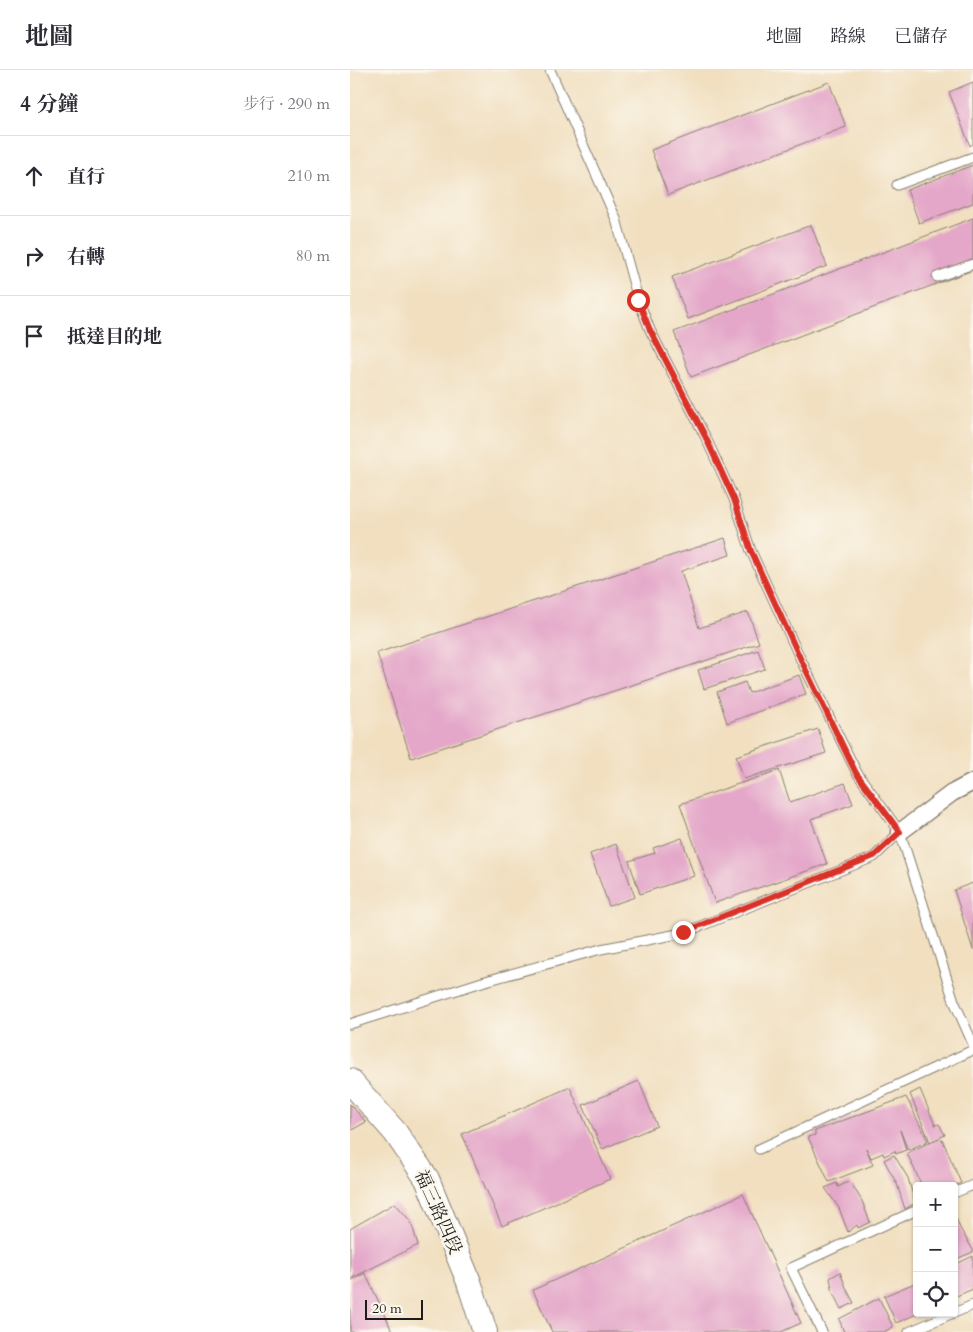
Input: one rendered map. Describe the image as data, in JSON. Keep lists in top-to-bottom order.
{
  "streets": {
    "street": ["福三路四段"]
  },
  "scale_bar": "20 m",
  "page": {
    "header": "地圖",
    "nav": ["地圖", "路線", "已儲存"],
    "heading": ["4 分鐘", "步行 · 290 m"],
    "list": [
      ["直行", "210 m"],
      ["右轉", "80 m"],
      "抵達目的地"
    ],
    "map_buttons": ["+", "−"],
    "scale": "20 m"
  }
}
